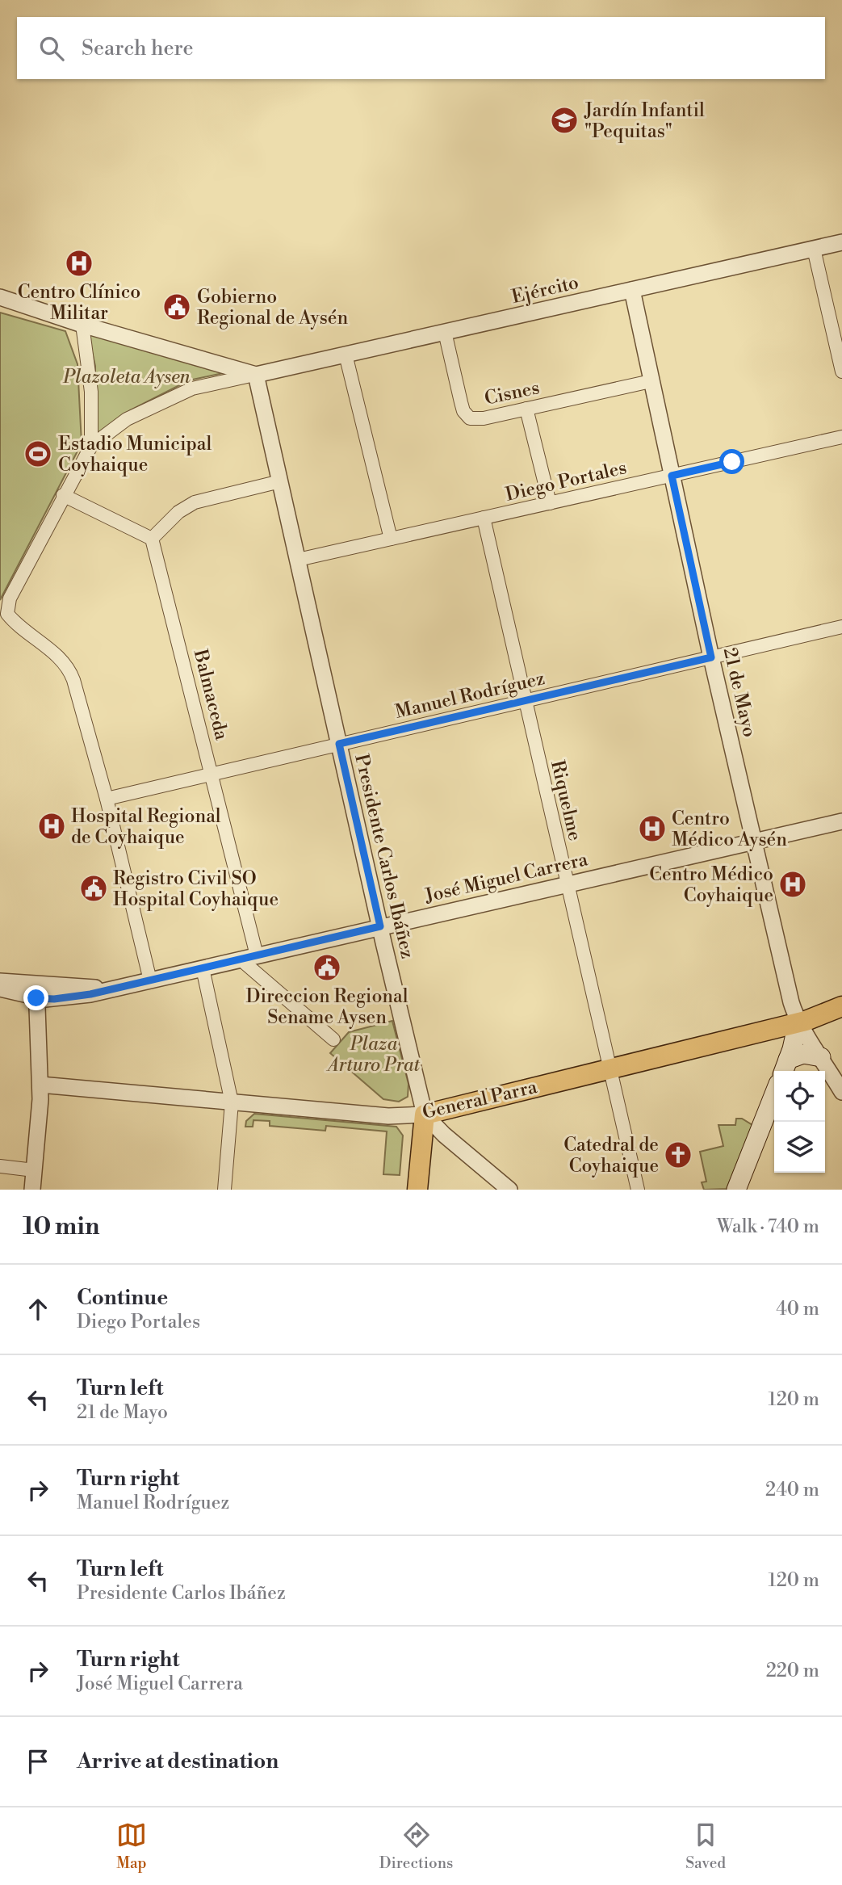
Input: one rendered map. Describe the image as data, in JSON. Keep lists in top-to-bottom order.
{
  "streets": {
    "main road": ["General Parra"],
    "street": [
      "Ejército",
      "Cisnes",
      "Diego Portales",
      "21 de Mayo",
      "Balmaceda",
      "Manuel Rodríguez",
      "Riquelme",
      "Presidente Carlos Ibáñez",
      "José Miguel Carrera"
    ]
  },
  "crossings": [
    ["Ejército", "Cisnes"],
    ["Ejército", "21 de Mayo"],
    ["Ejército", "Manuel Rodríguez"],
    ["Ejército", "Presidente Carlos Ibáñez"],
    ["Cisnes", "21 de Mayo"],
    ["Diego Portales", "21 de Mayo"],
    ["Diego Portales", "Riquelme"],
    ["Diego Portales", "Presidente Carlos Ibáñez"],
    ["21 de Mayo", "Manuel Rodríguez"],
    ["21 de Mayo", "José Miguel Carrera"],
    ["21 de Mayo", "General Parra"],
    ["Balmaceda", "Manuel Rodríguez"],
    ["Balmaceda", "José Miguel Carrera"],
    ["Manuel Rodríguez", "Riquelme"],
    ["Manuel Rodríguez", "Presidente Carlos Ibáñez"],
    ["Riquelme", "José Miguel Carrera"],
    ["Riquelme", "General Parra"],
    ["Presidente Carlos Ibáñez", "José Miguel Carrera"],
    ["Presidente Carlos Ibáñez", "General Parra"]
  ],
  "parks": ["Plazoleta Aysen", "Plaza Arturo Prat"],
  "places": {
    "school or university": ["Jardín Infantil \"Pequitas\""],
    "hospital": [
      "Centro Clínico Militar",
      "Hospital Regional de Coyhaique",
      "Centro Médico Aysén",
      "Centro Médico Coyhaique"
    ],
    "public building": ["Gobierno Regional de Aysén", "Registro Civil SO Hospital Coyhaique", "Direccion Regional Sename Aysen"],
    "sports": ["Estadio Municipal Coyhaique"],
    "church": ["Catedral de Coyhaique"]
  },
  "page": {
    "search": "Search here",
    "heading": ["10 min", "Walk · 740 m"],
    "list": [
      ["Continue", "Diego Portales", "40 m"],
      ["Turn left", "21 de Mayo", "120 m"],
      ["Turn right", "Manuel Rodríguez", "240 m"],
      ["Turn left", "Presidente Carlos Ibáñez", "120 m"],
      ["Turn right", "José Miguel Carrera", "220 m"],
      "Arrive at destination"
    ],
    "nav": ["Map", "Directions", "Saved"]
  }
}
